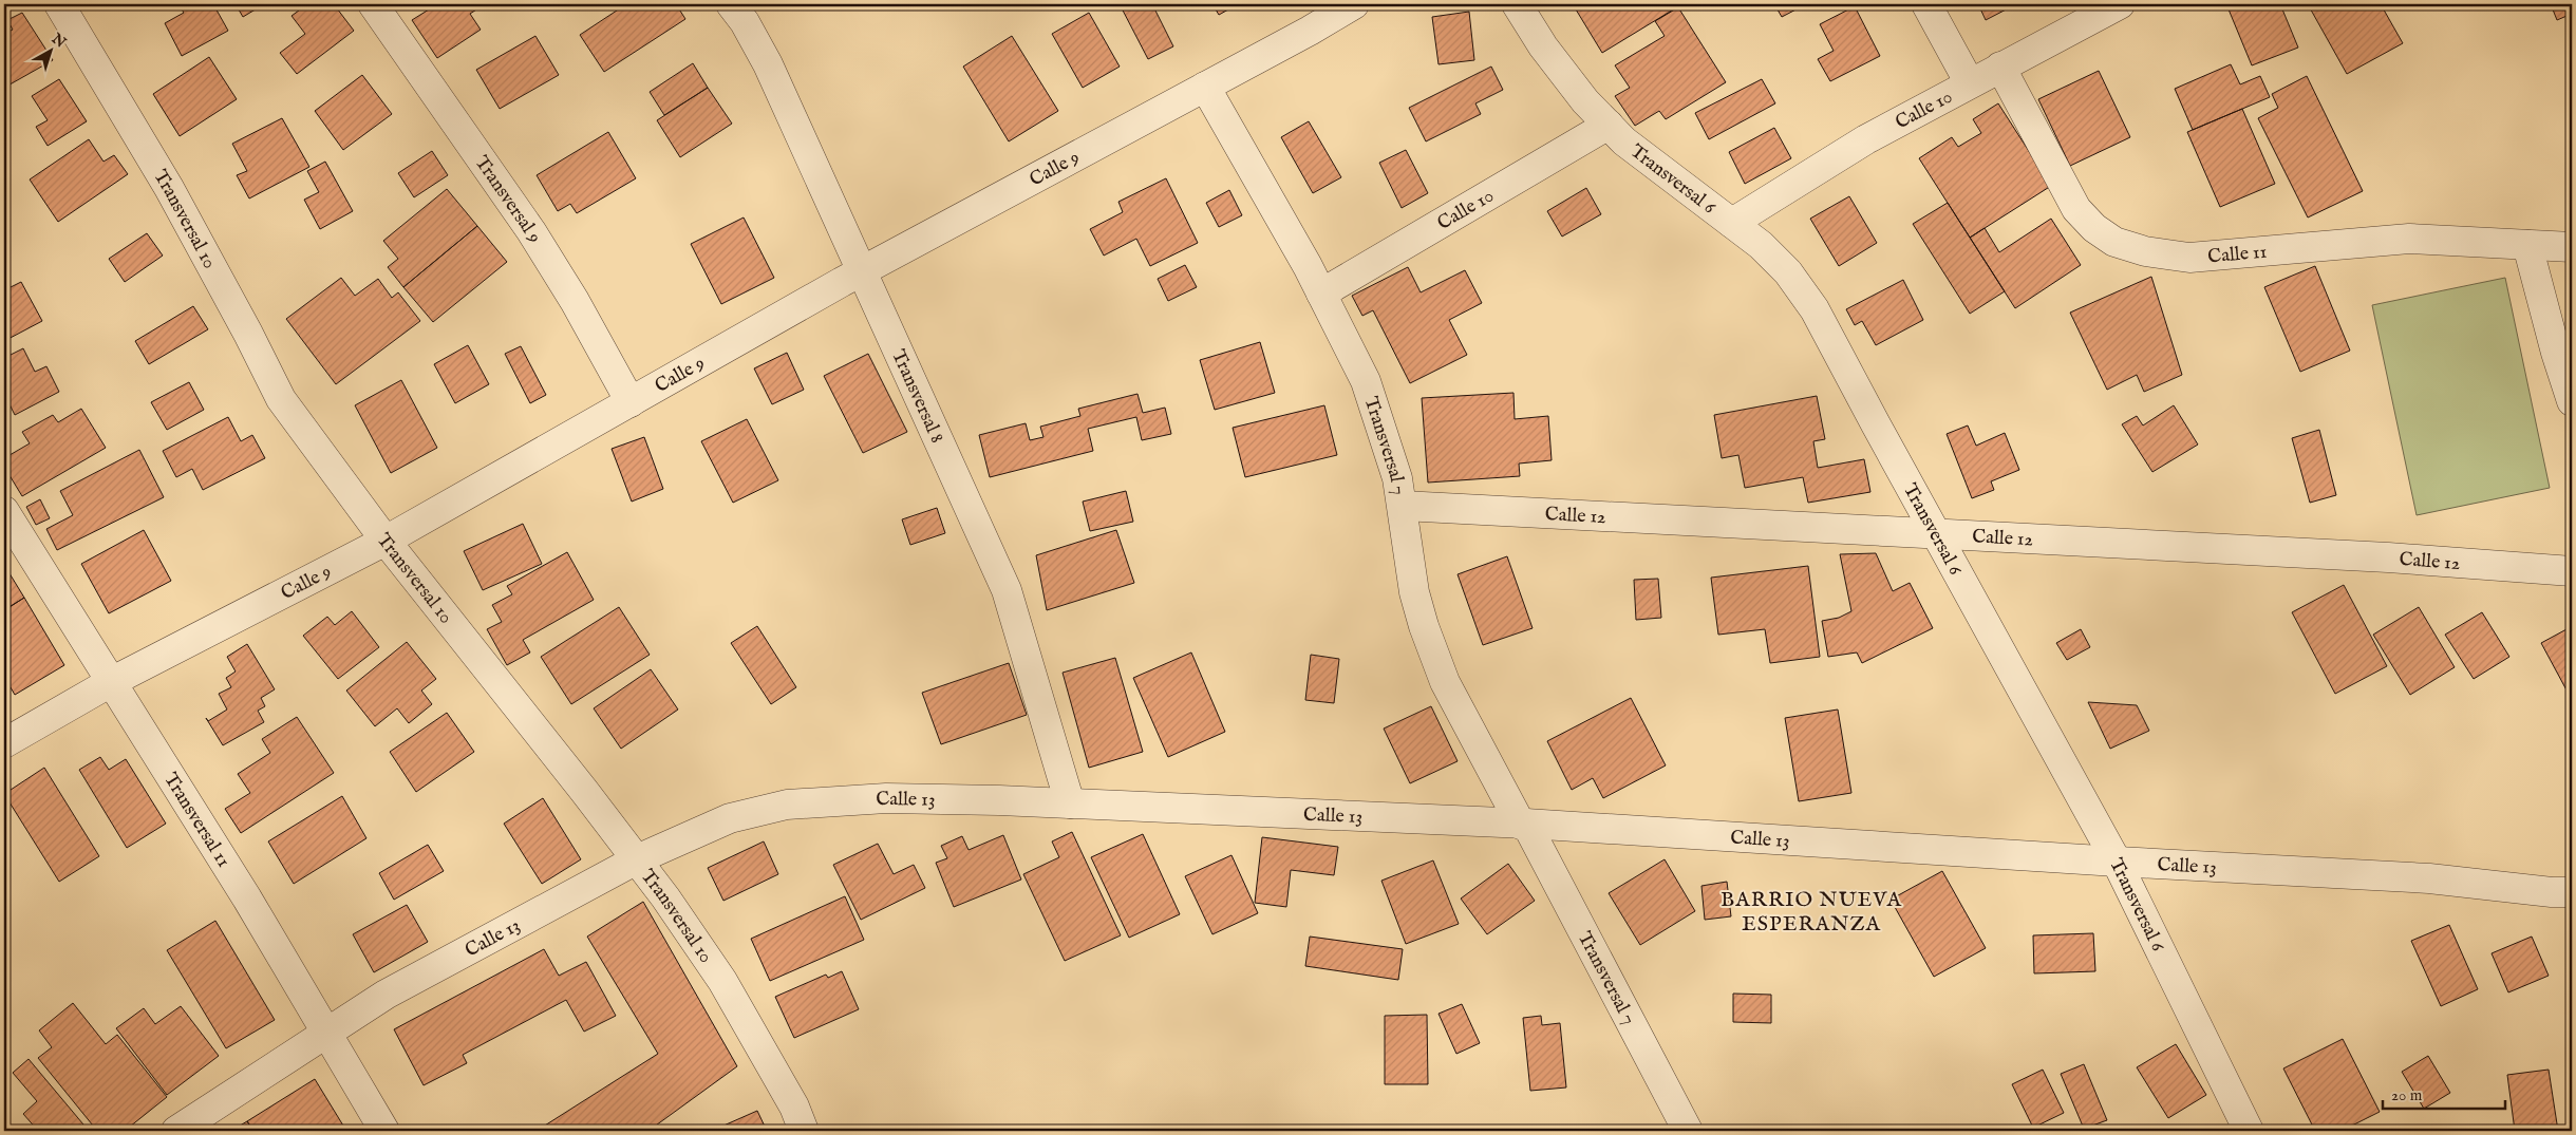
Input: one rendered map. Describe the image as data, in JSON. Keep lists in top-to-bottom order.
{
  "streets": {
    "street": [
      "Calle 10",
      "Calle 9",
      "Transversal 6",
      "Transversal 9",
      "Transversal 10",
      "Calle 11",
      "Transversal 8",
      "Transversal 7",
      "Calle 12",
      "Calle 13",
      "Transversal 11"
    ]
  },
  "crossings": [
    ["Calle 10", "Transversal 6"],
    ["Calle 10", "Calle 11"],
    ["Calle 10", "Transversal 7"],
    ["Calle 9", "Transversal 9"],
    ["Calle 9", "Transversal 10"],
    ["Calle 9", "Transversal 8"],
    ["Calle 9", "Transversal 7"],
    ["Calle 9", "Transversal 11"],
    ["Transversal 6", "Calle 12"],
    ["Transversal 6", "Calle 13"],
    ["Transversal 10", "Calle 13"],
    ["Transversal 8", "Calle 13"],
    ["Transversal 7", "Calle 12"],
    ["Transversal 7", "Calle 13"],
    ["Calle 13", "Transversal 11"]
  ],
  "districts": ["BARRIO NUEVA ESPERANZA"],
  "scale_bar": "20 m",
  "north": "top right"
}
